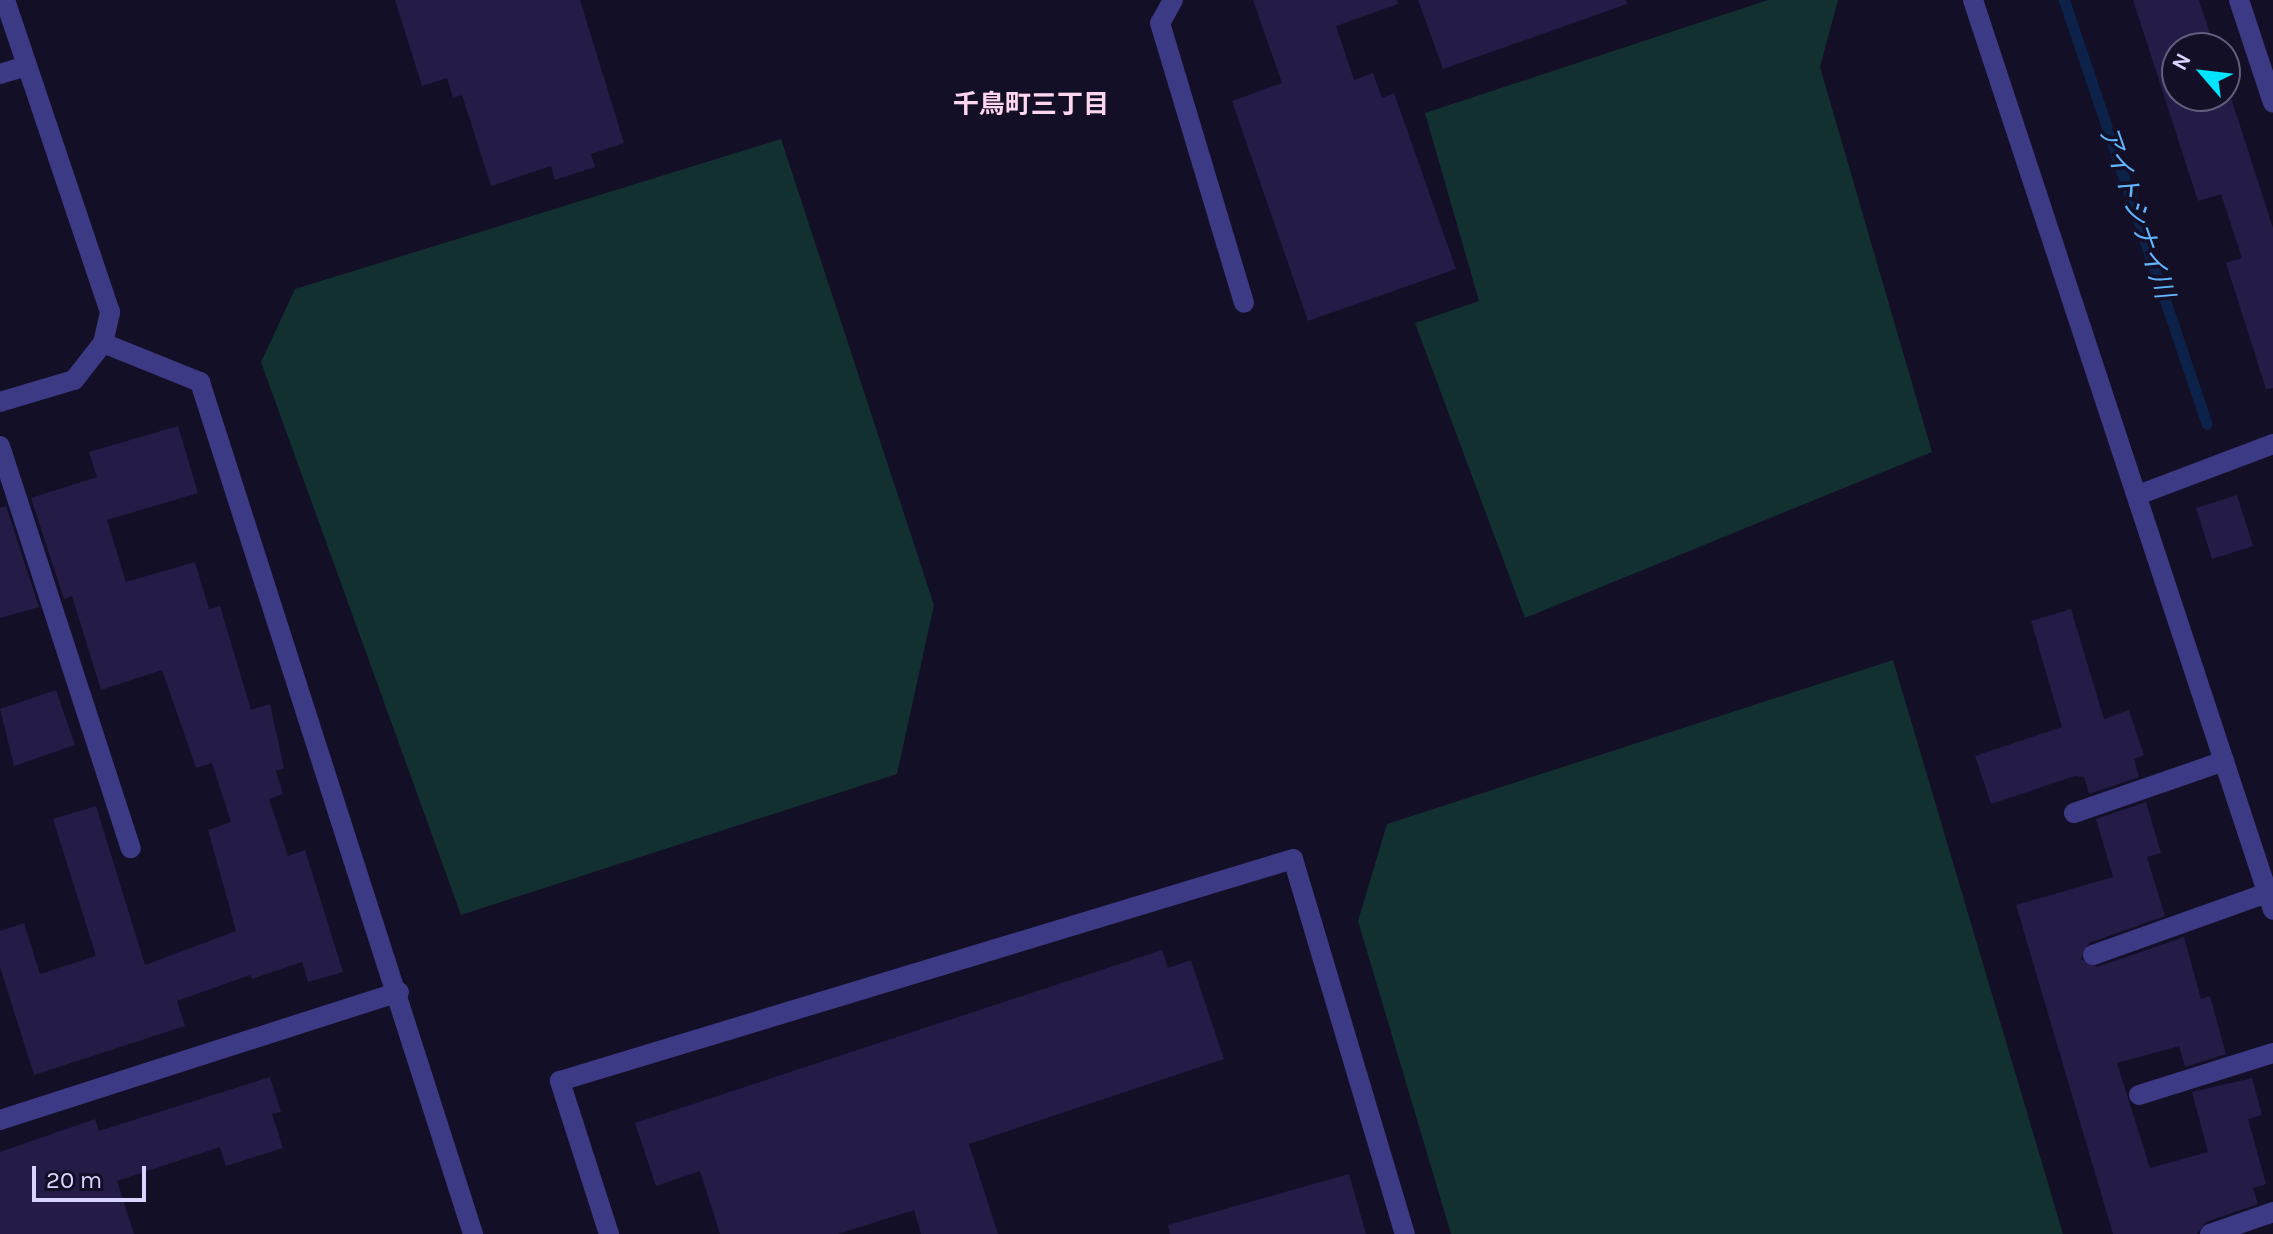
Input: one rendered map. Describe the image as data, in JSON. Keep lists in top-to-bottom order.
{
  "districts": ["千鳥町三丁目"],
  "water": ["アイトシナイ川"],
  "scale_bar": "20 m",
  "north": "top left"
}
